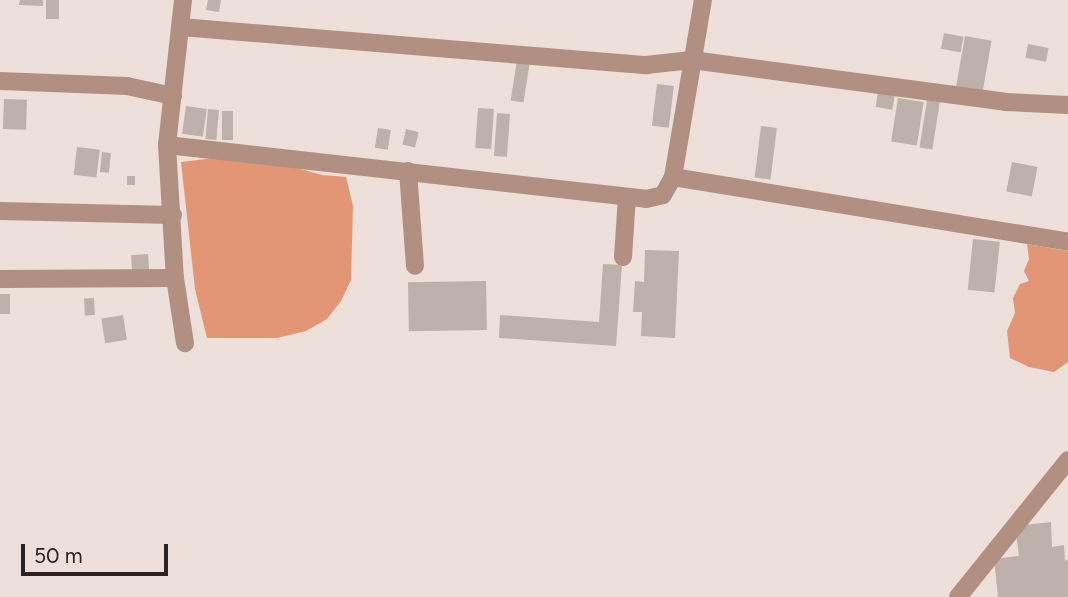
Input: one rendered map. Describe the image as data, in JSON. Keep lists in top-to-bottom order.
{
  "scale_bar": "50 m"
}
